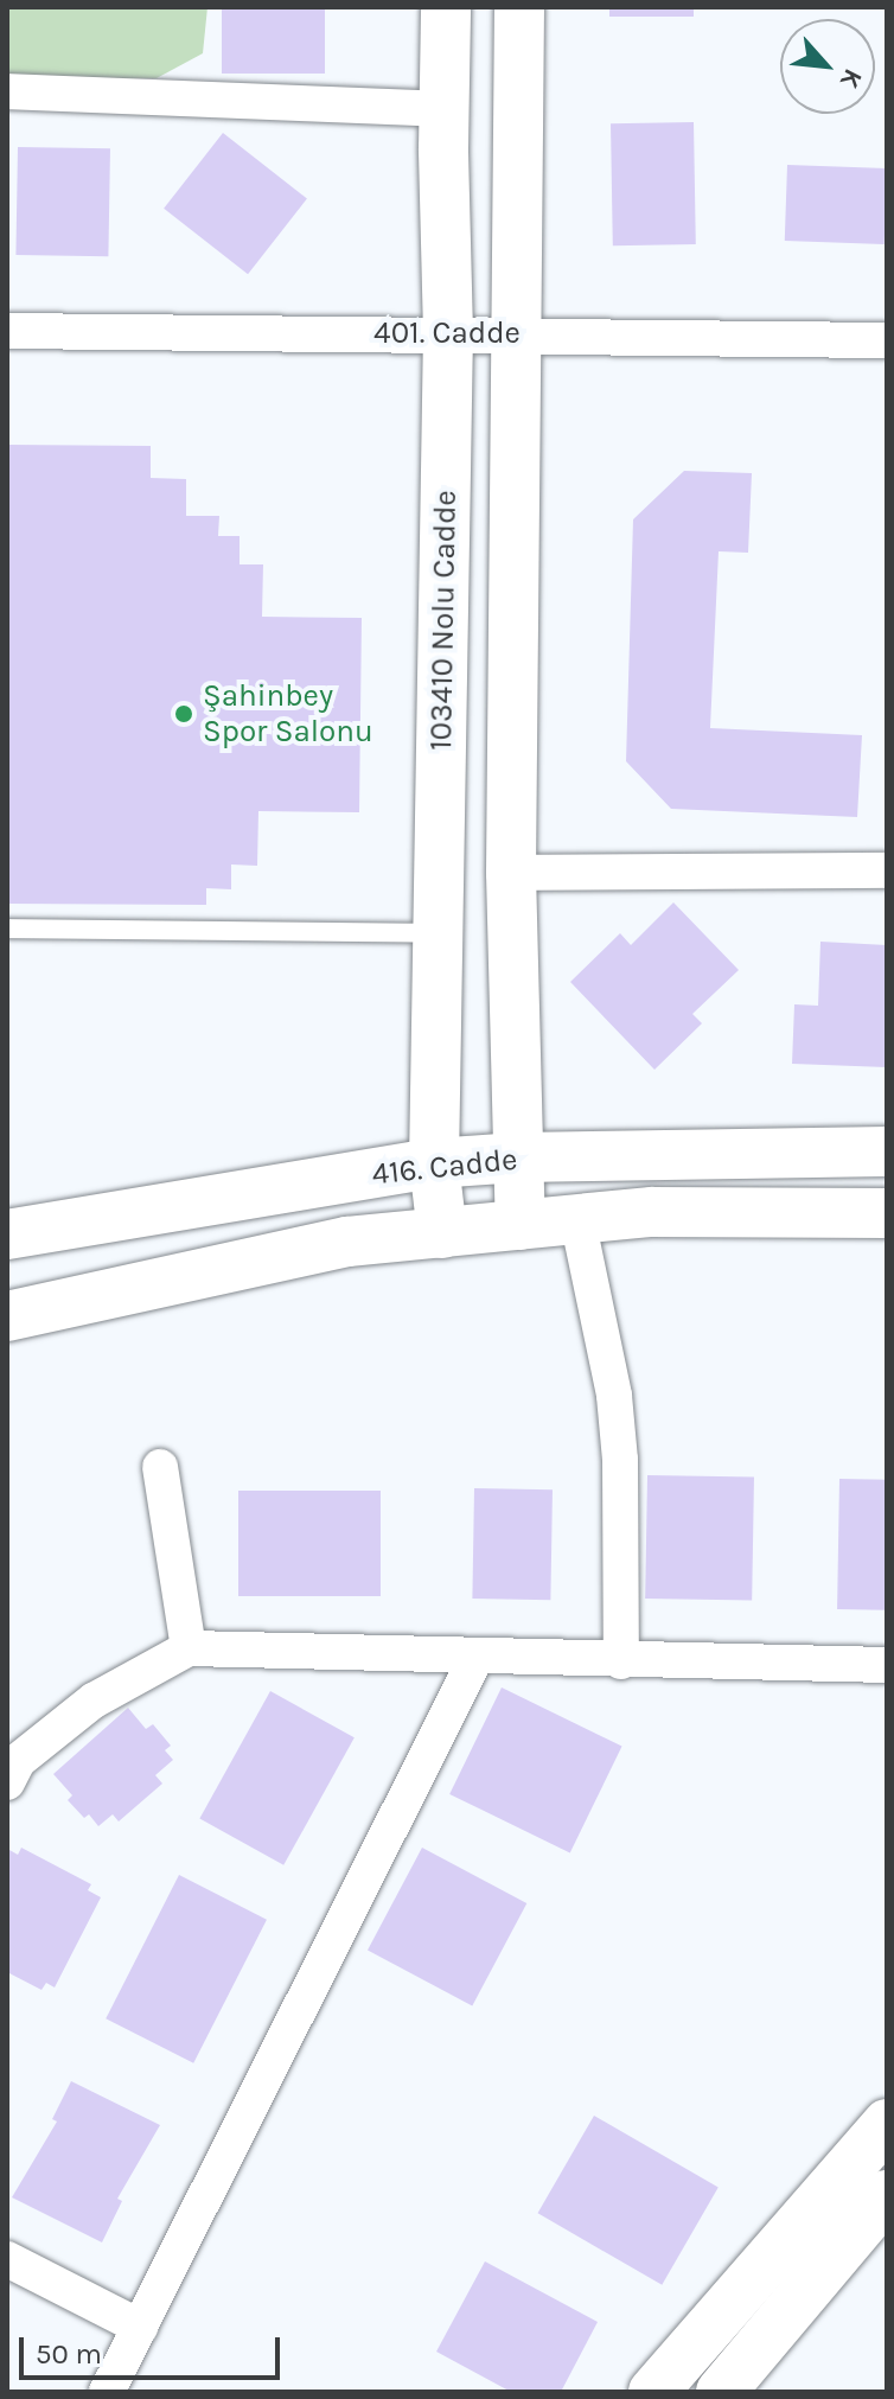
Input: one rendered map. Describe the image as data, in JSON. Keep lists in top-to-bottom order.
{
  "streets": {
    "street": ["401. Cadde", "103410 Nolu Cadde", "416. Cadde"]
  },
  "crossings": [
    ["401. Cadde", "103410 Nolu Cadde"],
    ["103410 Nolu Cadde", "416. Cadde"]
  ],
  "places": ["Şahinbey Spor Salonu"],
  "scale_bar": "50 m",
  "north": "bottom right"
}
